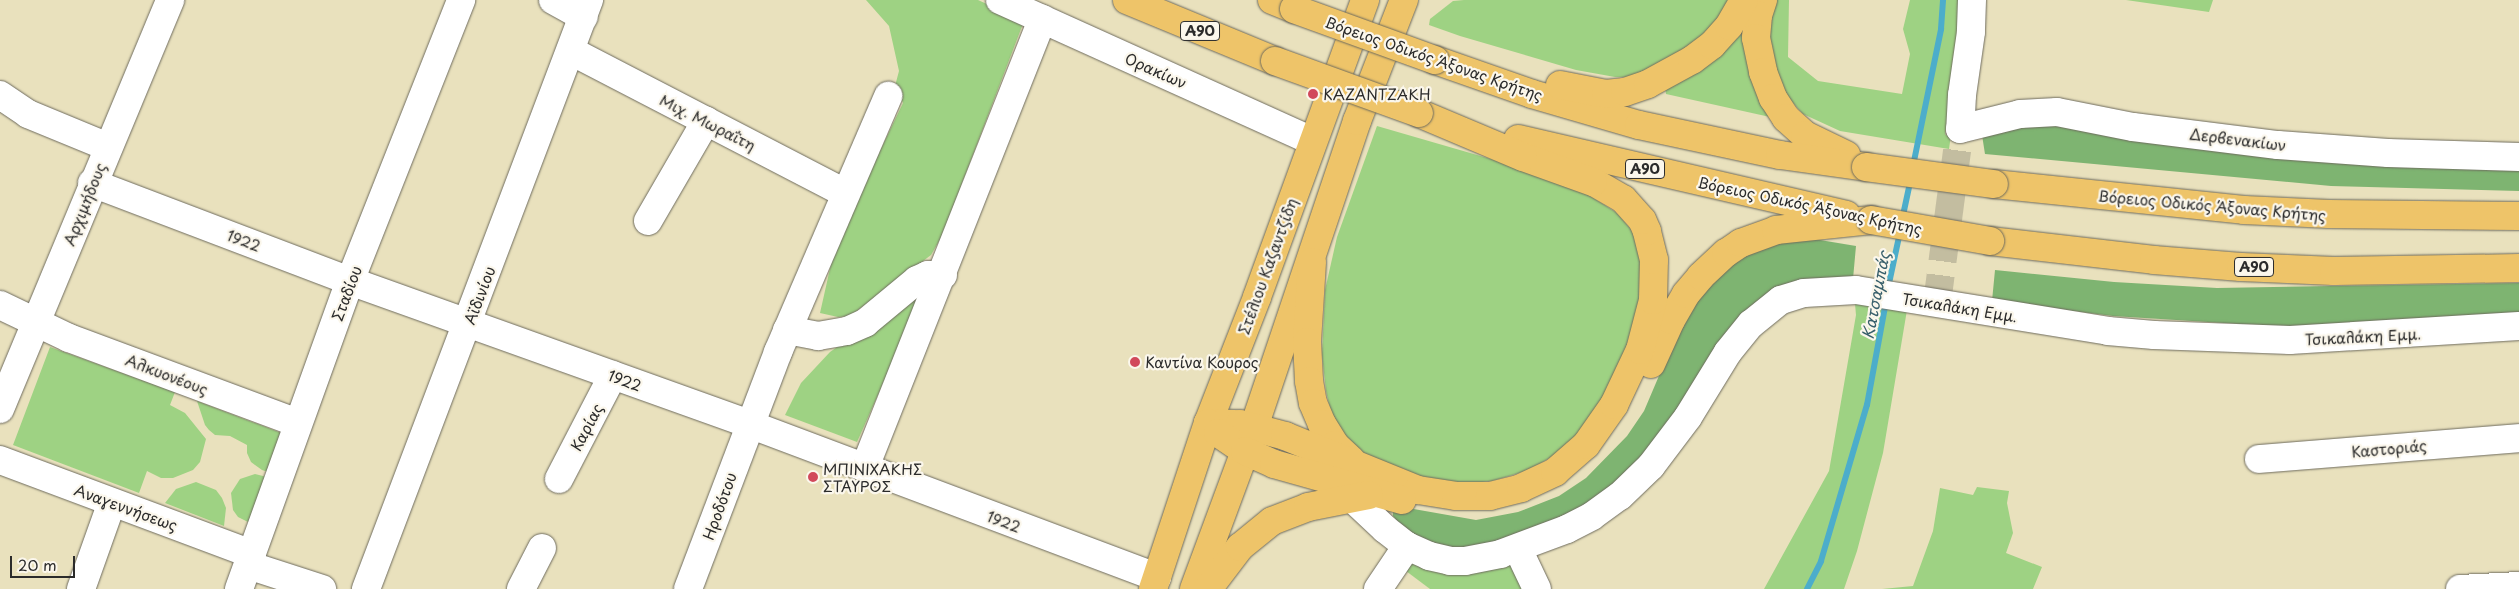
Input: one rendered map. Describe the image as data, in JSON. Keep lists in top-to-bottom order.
{
  "streets": {
    "main road": ["Α90", "Βόρειος Οδικός Άξονας Κρήτης", "Στέλιου Καζαντζίδη"],
    "street": [
      "Ορακίων",
      "Μιχ. Μωραΐτη",
      "Δερβενακίων",
      "Αρχιμήδους",
      "1922",
      "Σταδίου",
      "Αϊδινίου",
      "Τσικαλάκη Εμμ.",
      "Αλκυονέους",
      "Καρίας",
      "Καστοριάς",
      "Ηροδότου",
      "Αναγεννήσεως"
    ]
  },
  "crossings": [
    ["Ορακίων", "Στέλιου Καζαντζίδη"],
    ["Μιχ. Μωραΐτη", "Αϊδινίου"],
    ["Μιχ. Μωραΐτη", "Ηροδότου"],
    ["Αρχιμήδους", "1922"],
    ["Αρχιμήδους", "Αλκυονέους"],
    ["1922", "Στέλιου Καζαντζίδη"],
    ["1922", "Σταδίου"],
    ["1922", "Αϊδινίου"],
    ["1922", "Καρίας"],
    ["1922", "Ηροδότου"],
    ["Σταδίου", "Αλκυονέους"],
    ["Σταδίου", "Αναγεννήσεως"]
  ],
  "water": ["Κατσαμπάς"],
  "places": ["ΚΑΖΑΝΤΖΑΚΗ", "Καντίνα Κουρος", "ΜΠΙΝΙΧΑΚΗΣ ΣΤΑΥΡΟΣ"],
  "scale_bar": "20 m"
}
